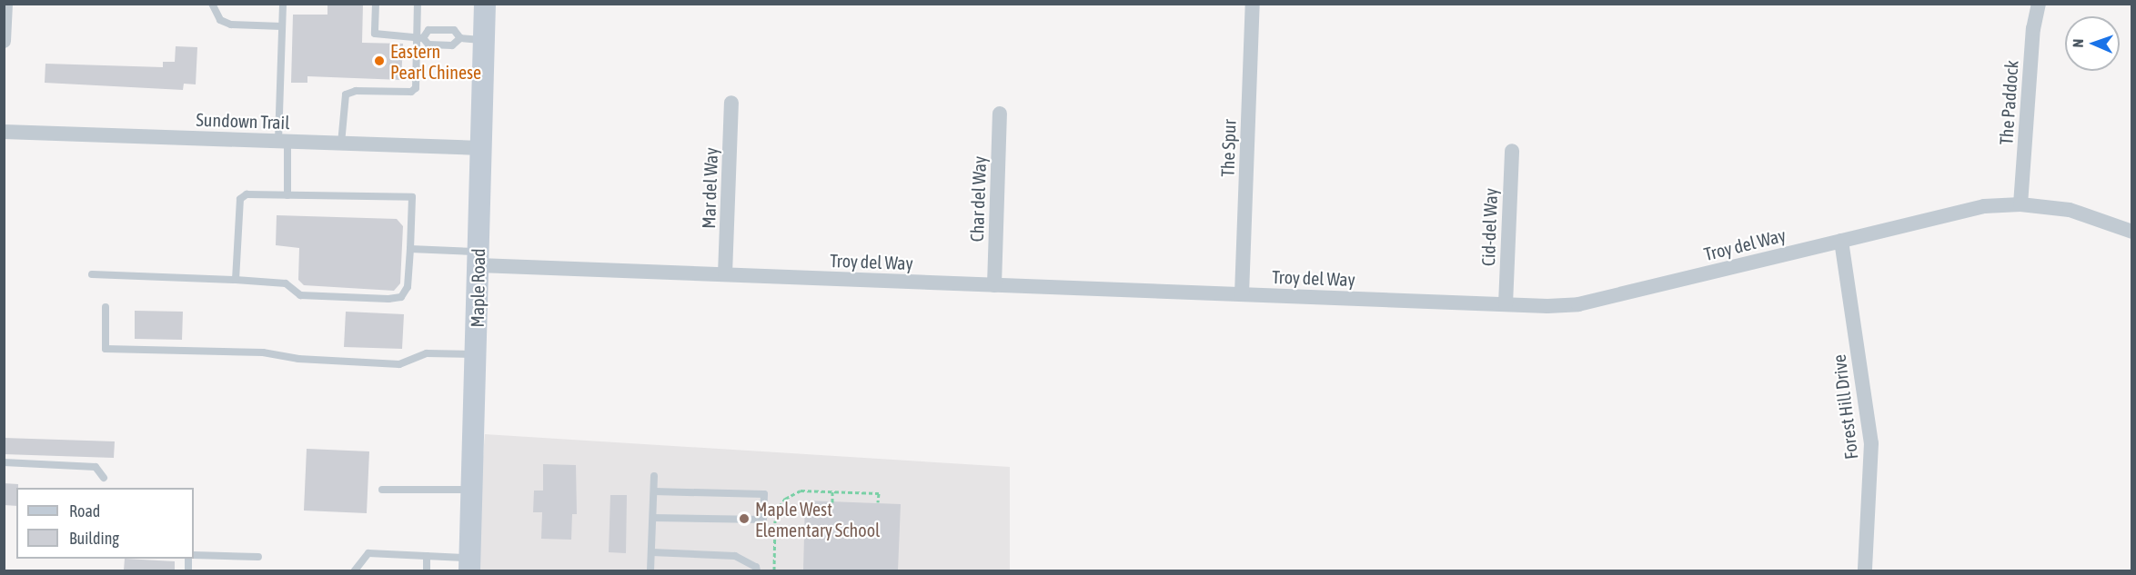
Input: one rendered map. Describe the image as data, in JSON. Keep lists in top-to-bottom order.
{
  "streets": {
    "main road": ["Maple Road"],
    "street": [
      "The Paddock",
      "Sundown Trail",
      "The Spur",
      "Mar del Way",
      "Char del Way",
      "Cid-del Way",
      "Troy del Way",
      "Forest Hill Drive"
    ]
  },
  "crossings": [
    ["The Paddock", "Troy del Way"],
    ["Sundown Trail", "Maple Road"],
    ["The Spur", "Troy del Way"],
    ["Mar del Way", "Troy del Way"],
    ["Char del Way", "Troy del Way"],
    ["Cid-del Way", "Troy del Way"],
    ["Troy del Way", "Maple Road"],
    ["Troy del Way", "Forest Hill Drive"]
  ],
  "places": ["Eastern Pearl Chinese", "Maple West Elementary School"],
  "legend": ["Road", "Building"],
  "north": "left"
}
